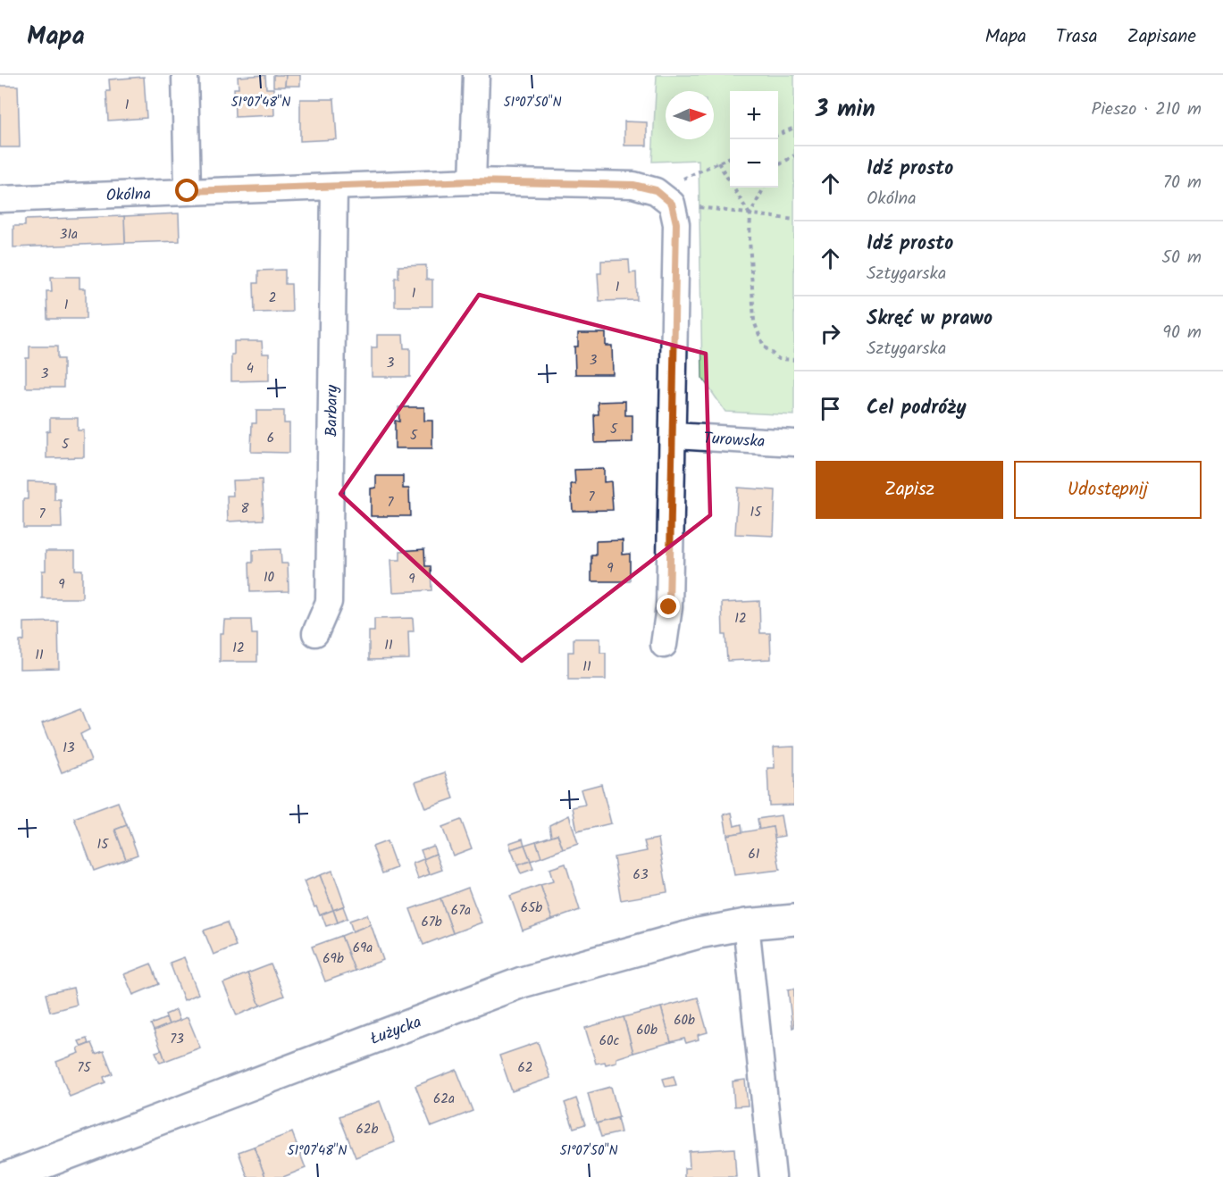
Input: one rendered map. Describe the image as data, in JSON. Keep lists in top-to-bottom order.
{
  "streets": {
    "main road": ["Łużycka"],
    "street": ["Okólna", "Barbary", "Turowska"]
  },
  "crossings": [
    ["Okólna", "Barbary"]
  ],
  "house_numbers": [
    "1",
    "31a",
    "1",
    "1",
    "2",
    "1",
    "3",
    "3",
    "4",
    "3",
    "5",
    "5",
    "6",
    "5",
    "7",
    "7",
    "8",
    "15",
    "7",
    "9",
    "10",
    "9",
    "9",
    "12",
    "11",
    "12",
    "11",
    "11",
    "13",
    "15",
    "61",
    "63",
    "65b",
    "67a",
    "67b",
    "69a",
    "69b",
    "60b",
    "60b",
    "73",
    "60c",
    "75",
    "62",
    "62a",
    "62b"
  ],
  "north": "right",
  "page": {
    "header": "Mapa",
    "nav": ["Mapa", "Trasa", "Zapisane"],
    "heading": ["3 min", "Pieszo · 210 m"],
    "map_buttons": ["+", "−"],
    "list": [
      ["Idź prosto", "Okólna", "70 m"],
      ["Idź prosto", "Sztygarska", "50 m"],
      ["Skręć w prawo", "Sztygarska", "90 m"],
      "Cel podróży"
    ],
    "buttons": ["Zapisz", "Udostępnij"]
  },
  "coordinates": ["51°07'48\"N", "51°07'50\"N"]
}
